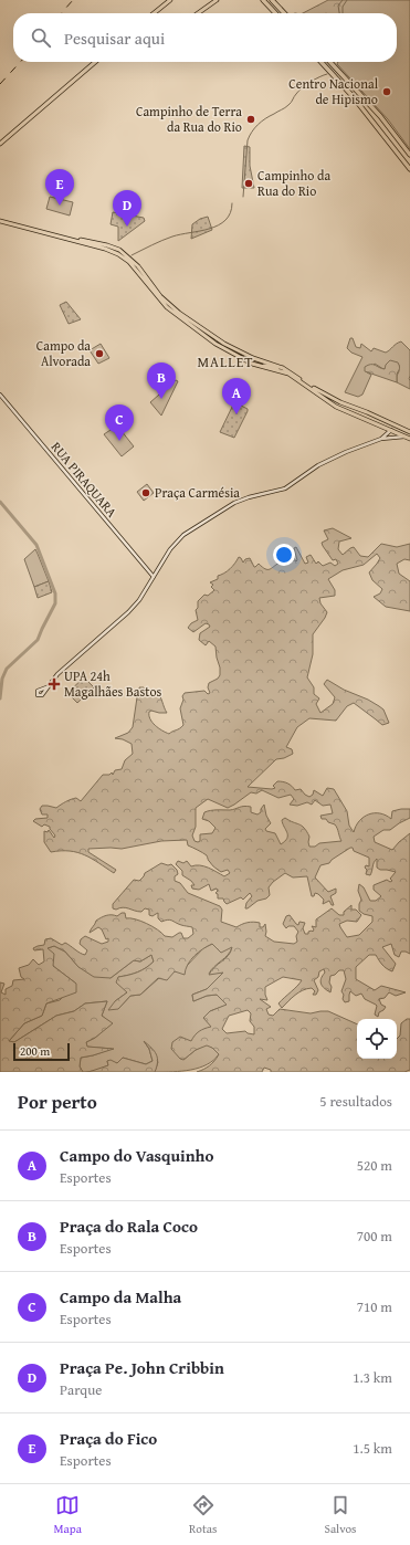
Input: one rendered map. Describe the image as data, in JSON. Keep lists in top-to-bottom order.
{
  "streets": {
    "main road": ["RUA PIRAQUARA"]
  },
  "districts": ["MALLET"],
  "places": {
    "other": [
      "Centro Nacional de Hipismo",
      "Campinho de Terra da Rua do Rio",
      "Campinho da Rua do Rio",
      "Campo da Alvorada",
      "Praça Carmésia"
    ],
    "health": ["UPA 24h Magalhães Bastos"]
  },
  "scale_bar": "200 m",
  "page": {
    "search": "Pesquisar aqui",
    "pins": [
      "E",
      "D",
      "B",
      "A",
      "C"
    ],
    "scale": "200 m",
    "heading": ["Por perto", "5 resultados"],
    "list": [
      {
        "mark": "A",
        "name": "Campo do Vasquinho",
        "note": "Esportes",
        "value": "520 m"
      },
      {
        "mark": "B",
        "name": "Praça do Rala Coco",
        "note": "Esportes",
        "value": "700 m"
      },
      {
        "mark": "C",
        "name": "Campo da Malha",
        "note": "Esportes",
        "value": "710 m"
      },
      {
        "mark": "D",
        "name": "Praça Pe. John Cribbin",
        "note": "Parque",
        "value": "1.3 km"
      },
      {
        "mark": "E",
        "name": "Praça do Fico",
        "note": "Esportes",
        "value": "1.5 km"
      }
    ],
    "nav": ["Mapa", "Rotas", "Salvos"]
  }
}
